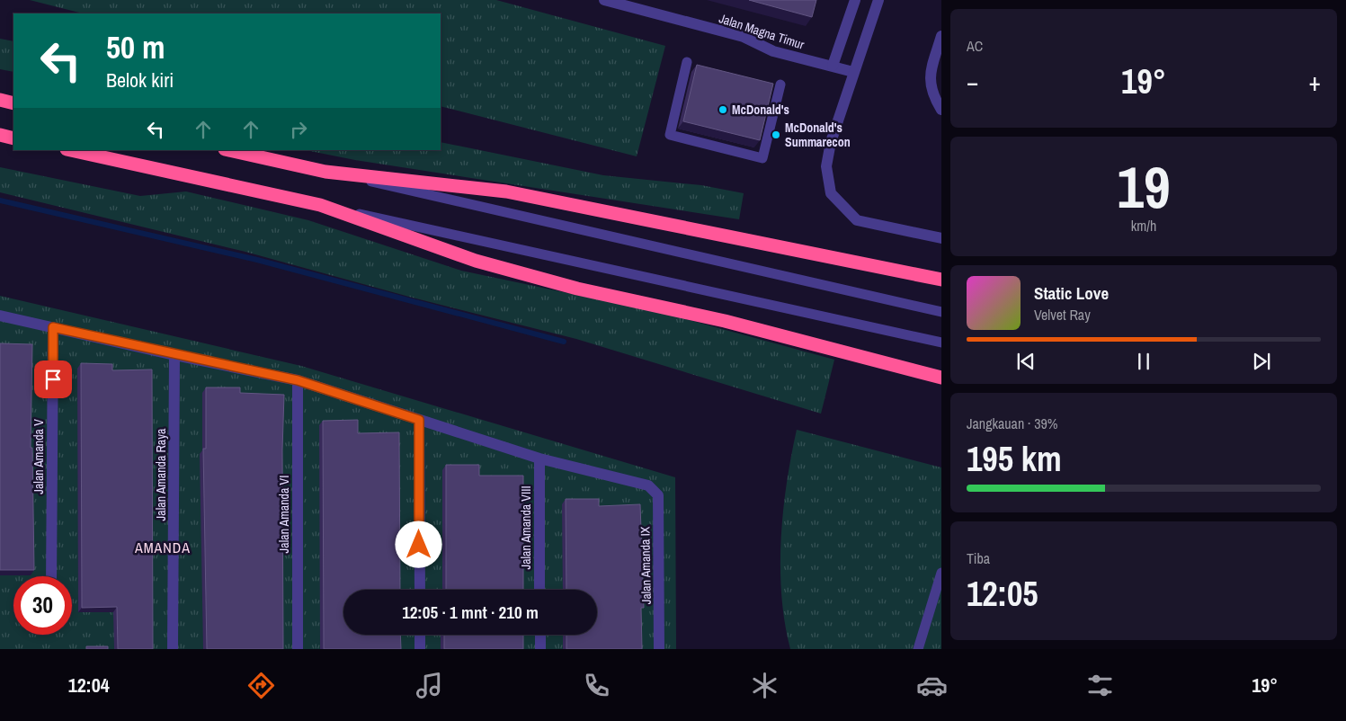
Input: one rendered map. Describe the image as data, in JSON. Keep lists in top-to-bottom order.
{
  "streets": {
    "street": [
      "Jalan Magna Timur",
      "Jalan Amanda V",
      "Jalan Amanda Raya",
      "Jalan Amanda VI",
      "Jalan Amanda VIII",
      "Jalan Amanda IX"
    ]
  },
  "crossings": [
    ["Jalan Amanda VIII", "Jalan Amanda IX"]
  ],
  "districts": ["AMANDA"],
  "places": ["McDonald's", "McDonald's Summarecon"],
  "page": {
    "tile": [
      "AC",
      ["19", "km/h"],
      ["Jangkauan · 39%", "195 km"],
      ["Tiba", "12:05"]
    ],
    "turn": ["50 m", "Belok kiri"],
    "heat": ["−", "19°", "+"],
    "song": ["Static Love", "Velvet Ray"],
    "limit": "30",
    "trip": "12:05 · 1 mnt · 210 m",
    "tabs": ["12:04", "19°"]
  }
}
